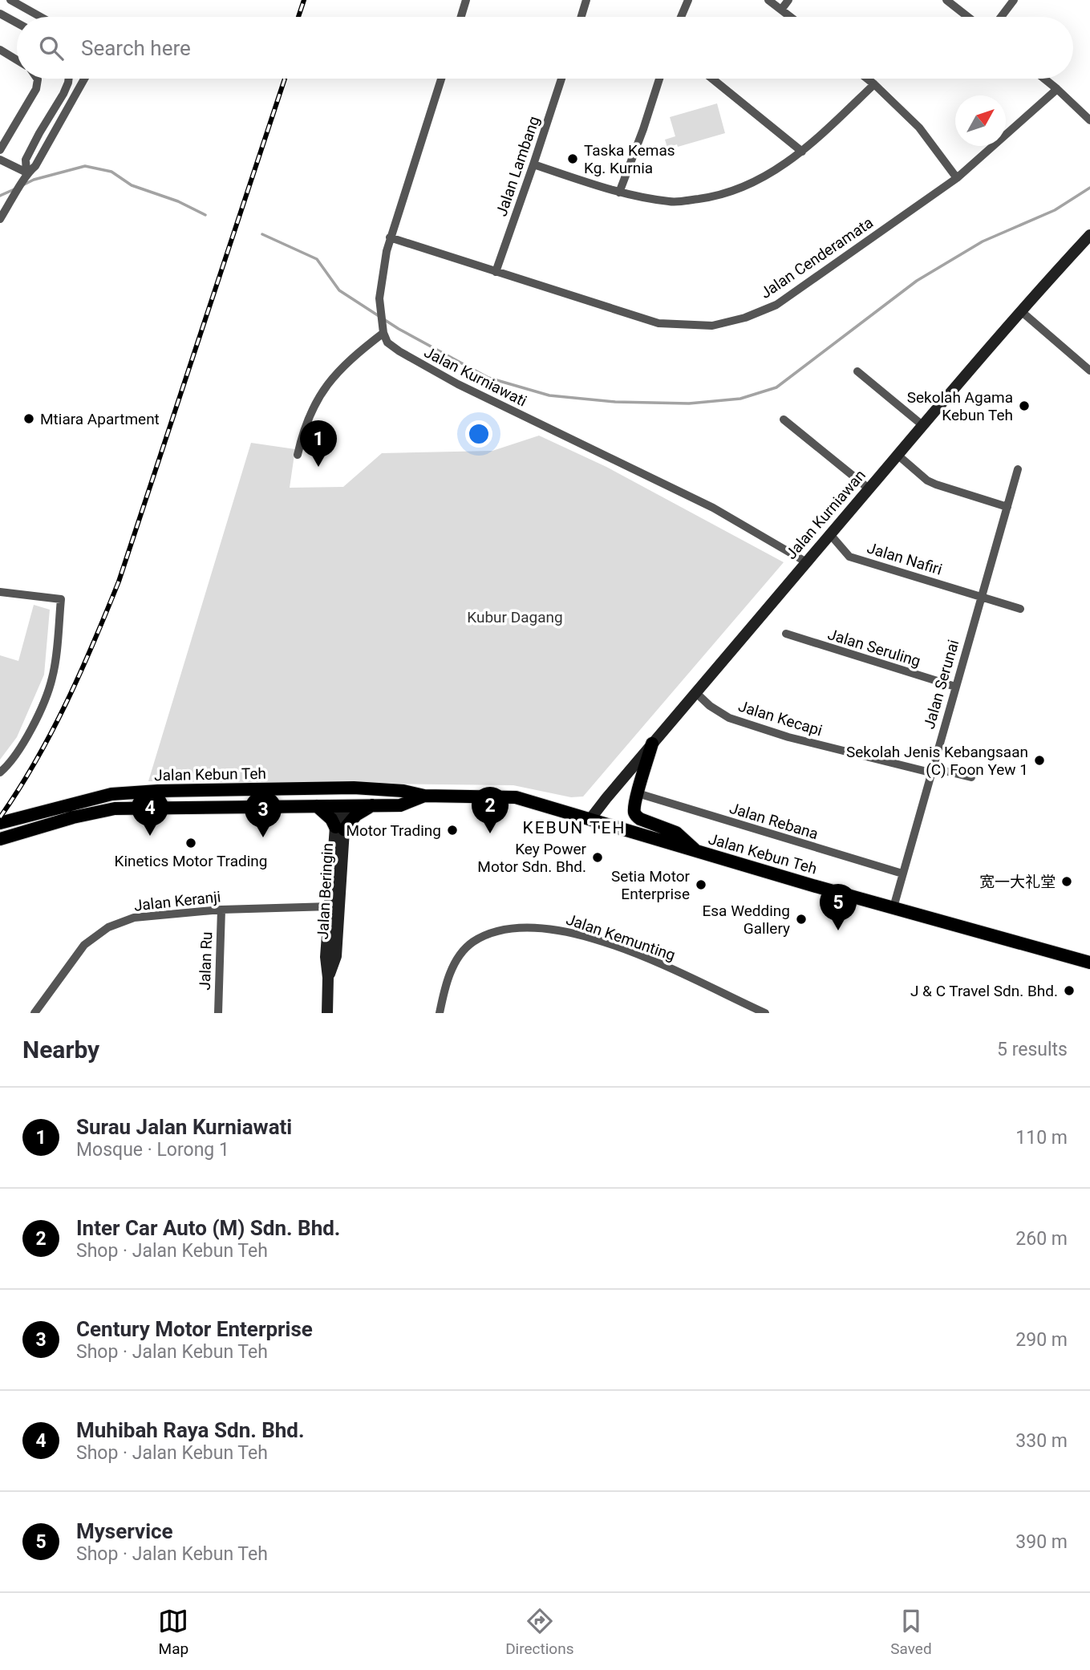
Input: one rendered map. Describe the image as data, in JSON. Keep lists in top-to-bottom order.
{
  "streets": {
    "main road": ["Jalan Kebun Teh"],
    "street": [
      "Jalan Lambang",
      "Jalan Cenderamata",
      "Jalan Kurniawati",
      "Jalan Kurniawan",
      "Jalan Nafiri",
      "Jalan Seruling",
      "Jalan Serunai",
      "Jalan Kecapi",
      "Jalan Rebana",
      "Jalan Beringin",
      "Jalan Keranji",
      "Jalan Kemunting",
      "Jalan Ru"
    ]
  },
  "crossings": [
    ["Jalan Lambang", "Jalan Cenderamata"],
    ["Jalan Kurniawati", "Jalan Kurniawan"],
    ["Jalan Kurniawan", "Jalan Nafiri"],
    ["Jalan Kurniawan", "Jalan Kecapi"],
    ["Jalan Kurniawan", "Jalan Kebun Teh"],
    ["Jalan Nafiri", "Jalan Serunai"],
    ["Jalan Seruling", "Jalan Serunai"],
    ["Jalan Serunai", "Jalan Kecapi"],
    ["Jalan Serunai", "Jalan Kebun Teh"],
    ["Jalan Serunai", "Jalan Rebana"],
    ["Jalan Kebun Teh", "Jalan Beringin"],
    ["Jalan Beringin", "Jalan Keranji"],
    ["Jalan Keranji", "Jalan Ru"]
  ],
  "districts": ["KEBUN TEH"],
  "parks": ["Kubur Dagang"],
  "places": [
    "Taska Kemas Kg. Kurnia",
    "Sekolah Agama Kebun Teh",
    "Mtiara Apartment",
    "Sekolah Jenis Kebangsaan (C) Foon Yew 1",
    "Motor Trading",
    "Kinetics Motor Trading",
    "Key Power Motor Sdn. Bhd.",
    "宽一大礼堂",
    "Setia Motor Enterprise",
    "Esa Wedding Gallery",
    "J & C Travel Sdn. Bhd."
  ],
  "north": "top right",
  "page": {
    "search": "Search here",
    "pins": [
      "1",
      "2",
      "4",
      "3",
      "5"
    ],
    "heading": ["Nearby", "5 results"],
    "list": [
      {
        "mark": "1",
        "name": "Surau Jalan Kurniawati",
        "note": "Mosque · Lorong 1",
        "value": "110 m"
      },
      {
        "mark": "2",
        "name": "Inter Car Auto (M) Sdn. Bhd.",
        "note": "Shop · Jalan Kebun Teh",
        "value": "260 m"
      },
      {
        "mark": "3",
        "name": "Century Motor Enterprise",
        "note": "Shop · Jalan Kebun Teh",
        "value": "290 m"
      },
      {
        "mark": "4",
        "name": "Muhibah Raya Sdn. Bhd.",
        "note": "Shop · Jalan Kebun Teh",
        "value": "330 m"
      },
      {
        "mark": "5",
        "name": "Myservice",
        "note": "Shop · Jalan Kebun Teh",
        "value": "390 m"
      }
    ],
    "nav": ["Map", "Directions", "Saved"]
  }
}
